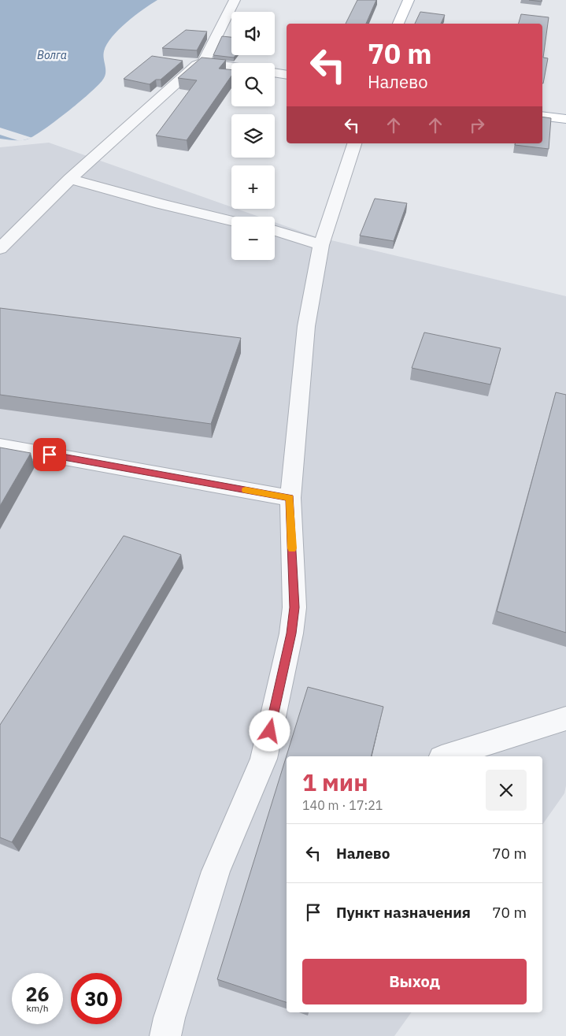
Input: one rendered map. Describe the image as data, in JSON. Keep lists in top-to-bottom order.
{
  "water": ["Волга"],
  "page": {
    "map_buttons": ["+", "−"],
    "turn": ["70 m", "Налево"],
    "heading": ["1 мин", "140 m · 17:21"],
    "list": [
      {
        "name": "Налево",
        "value": "70 m"
      },
      {
        "name": "Пункт назначения",
        "value": "70 m"
      }
    ],
    "buttons": "Выход",
    "speed": "26 km/h",
    "limit": "30"
  }
}
